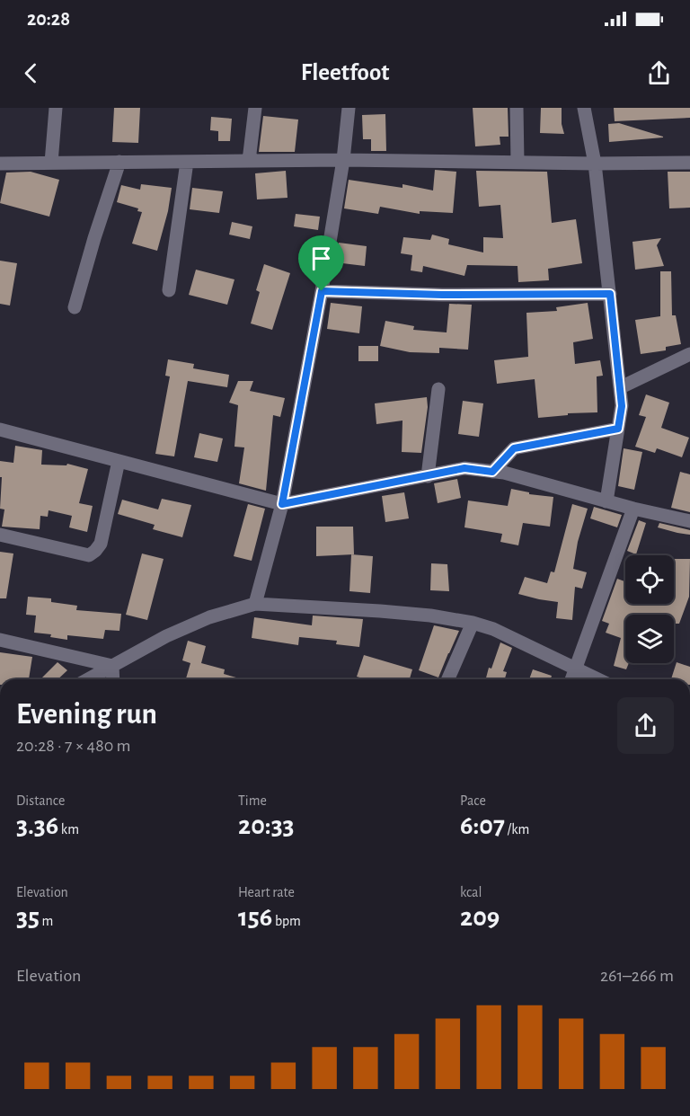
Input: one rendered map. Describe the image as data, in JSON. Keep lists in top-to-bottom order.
{
  "page": {
    "status": "20:28",
    "header": "Fleetfoot",
    "heading": ["Evening run", "20:28 · 7 × 480 m"],
    "stats": [
      ["Distance", "3.36 km"],
      ["Time", "20:33"],
      ["Pace", "6:07 /km"],
      ["Elevation", "35 m"],
      ["Heart rate", "156 bpm"],
      ["kcal", "209"]
    ],
    "chart": ["Elevation", "261–266 m"]
  }
}
